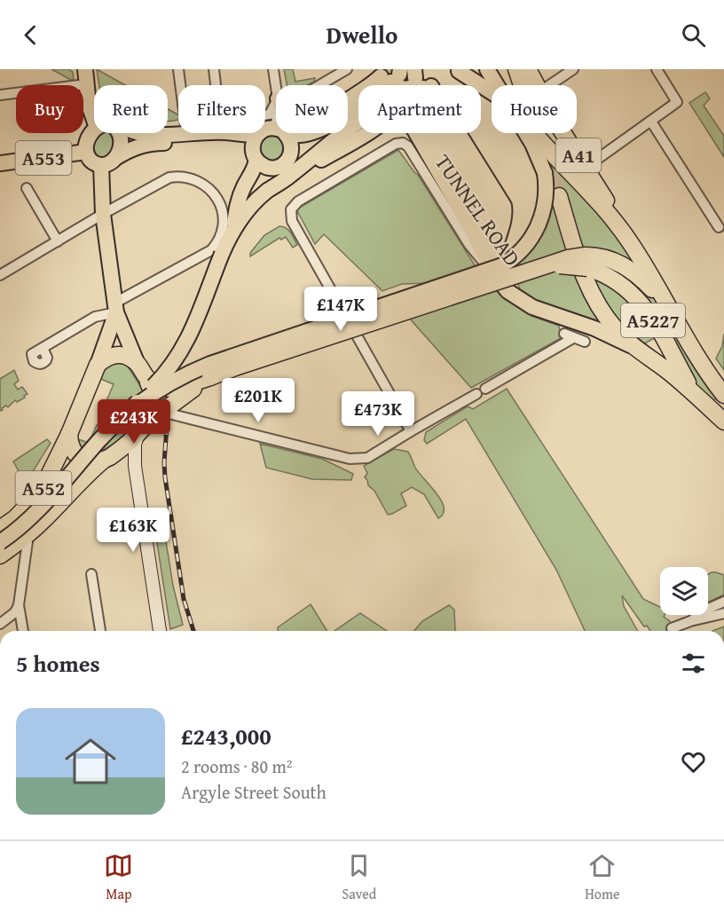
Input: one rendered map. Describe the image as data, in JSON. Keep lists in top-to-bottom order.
{
  "streets": {
    "highway": ["A41", "A5227", "A552"],
    "main road": ["A553", "TUNNEL ROAD"]
  },
  "crossings": [
    ["A41", "TUNNEL ROAD"],
    ["A41", "A5227"],
    ["A5227", "A552"]
  ],
  "page": {
    "header": "Dwello",
    "chip": [
      "Buy",
      "Rent",
      "Filters",
      "New",
      "Apartment",
      "House"
    ],
    "price": [
      "£147K",
      "£201K",
      "£473K",
      "£243K",
      "£163K"
    ],
    "heading": "5 homes",
    "list": [
      {
        "name": "£243,000",
        "note": "2 rooms · 80 m² · Argyle Street South"
      }
    ],
    "tabs": ["Map", "Saved", "Home"]
  }
}
